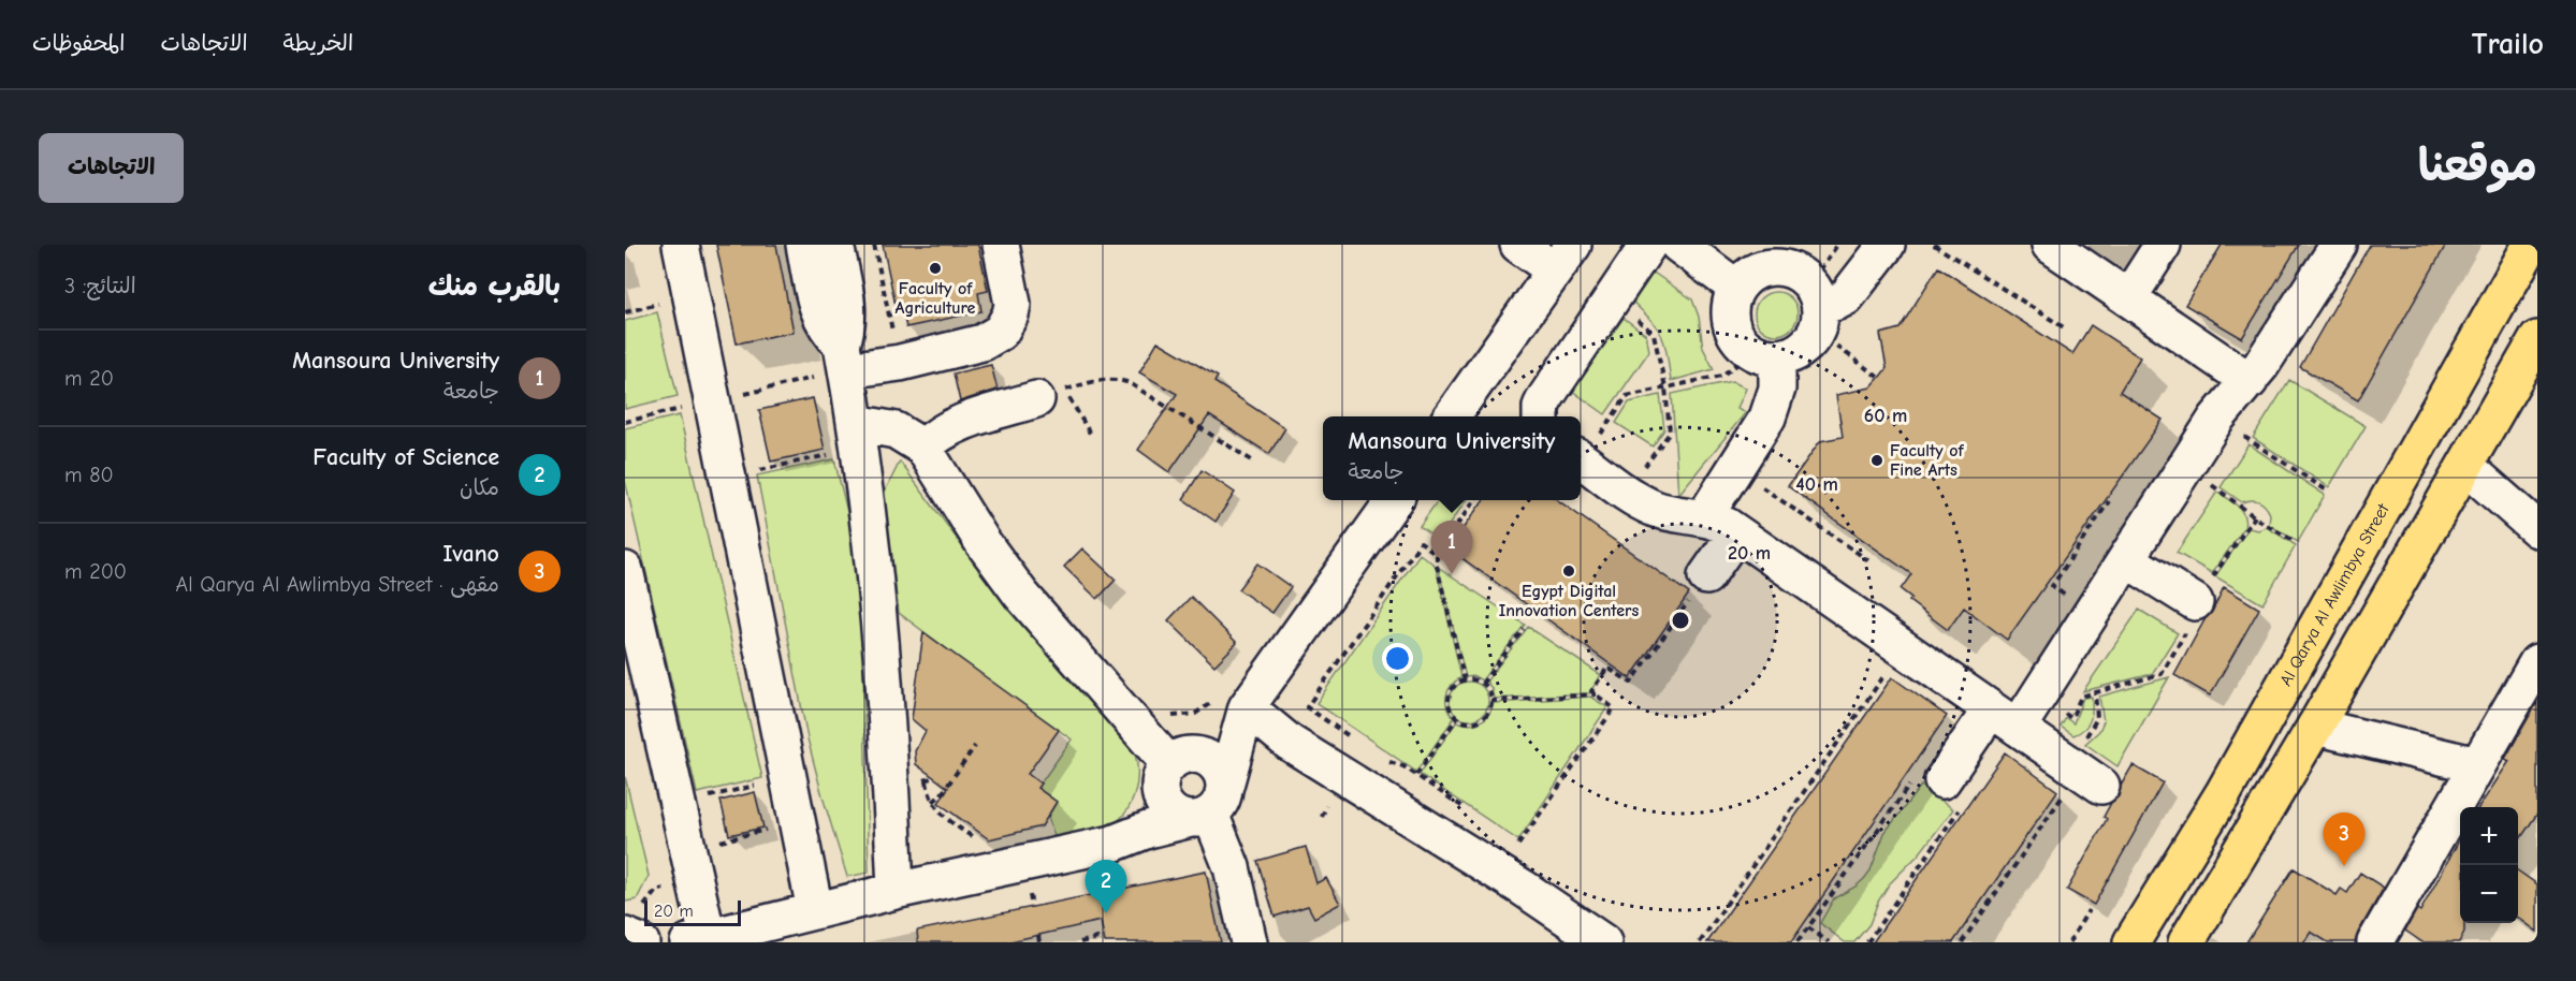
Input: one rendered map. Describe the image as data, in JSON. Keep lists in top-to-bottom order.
{
  "streets": {
    "main road": ["Al Qarya Al Awlimbya Street"]
  },
  "places": ["Faculty of Agriculture", "Faculty of Fine Arts", "Egypt Digital Innovation Centers"],
  "scale_bar": "20 m",
  "page": {
    "header": "Trailo",
    "nav": ["الخريطة", "الاتجاهات", "المحفوظات"],
    "title": "موقعنا",
    "buttons": "الاتجاهات",
    "heading": ["بالقرب منك", "النتائج: 3"],
    "list": [
      {
        "mark": "1",
        "name": "Mansoura University",
        "note": "جامعة",
        "value": "20 m"
      },
      {
        "mark": "2",
        "name": "Faculty of Science",
        "note": "مكان",
        "value": "80 m"
      },
      {
        "mark": "3",
        "name": "Ivano",
        "note": "مقهى · Al Qarya Al Awlimbya Street",
        "value": "200 m"
      }
    ],
    "popup": ["Mansoura University", "جامعة"],
    "pins": ["1", "3", "2"],
    "map_buttons": ["+", "−"],
    "scale": "20 m"
  },
  "rings": ["60 m", "40 m", "20 m"]
}
